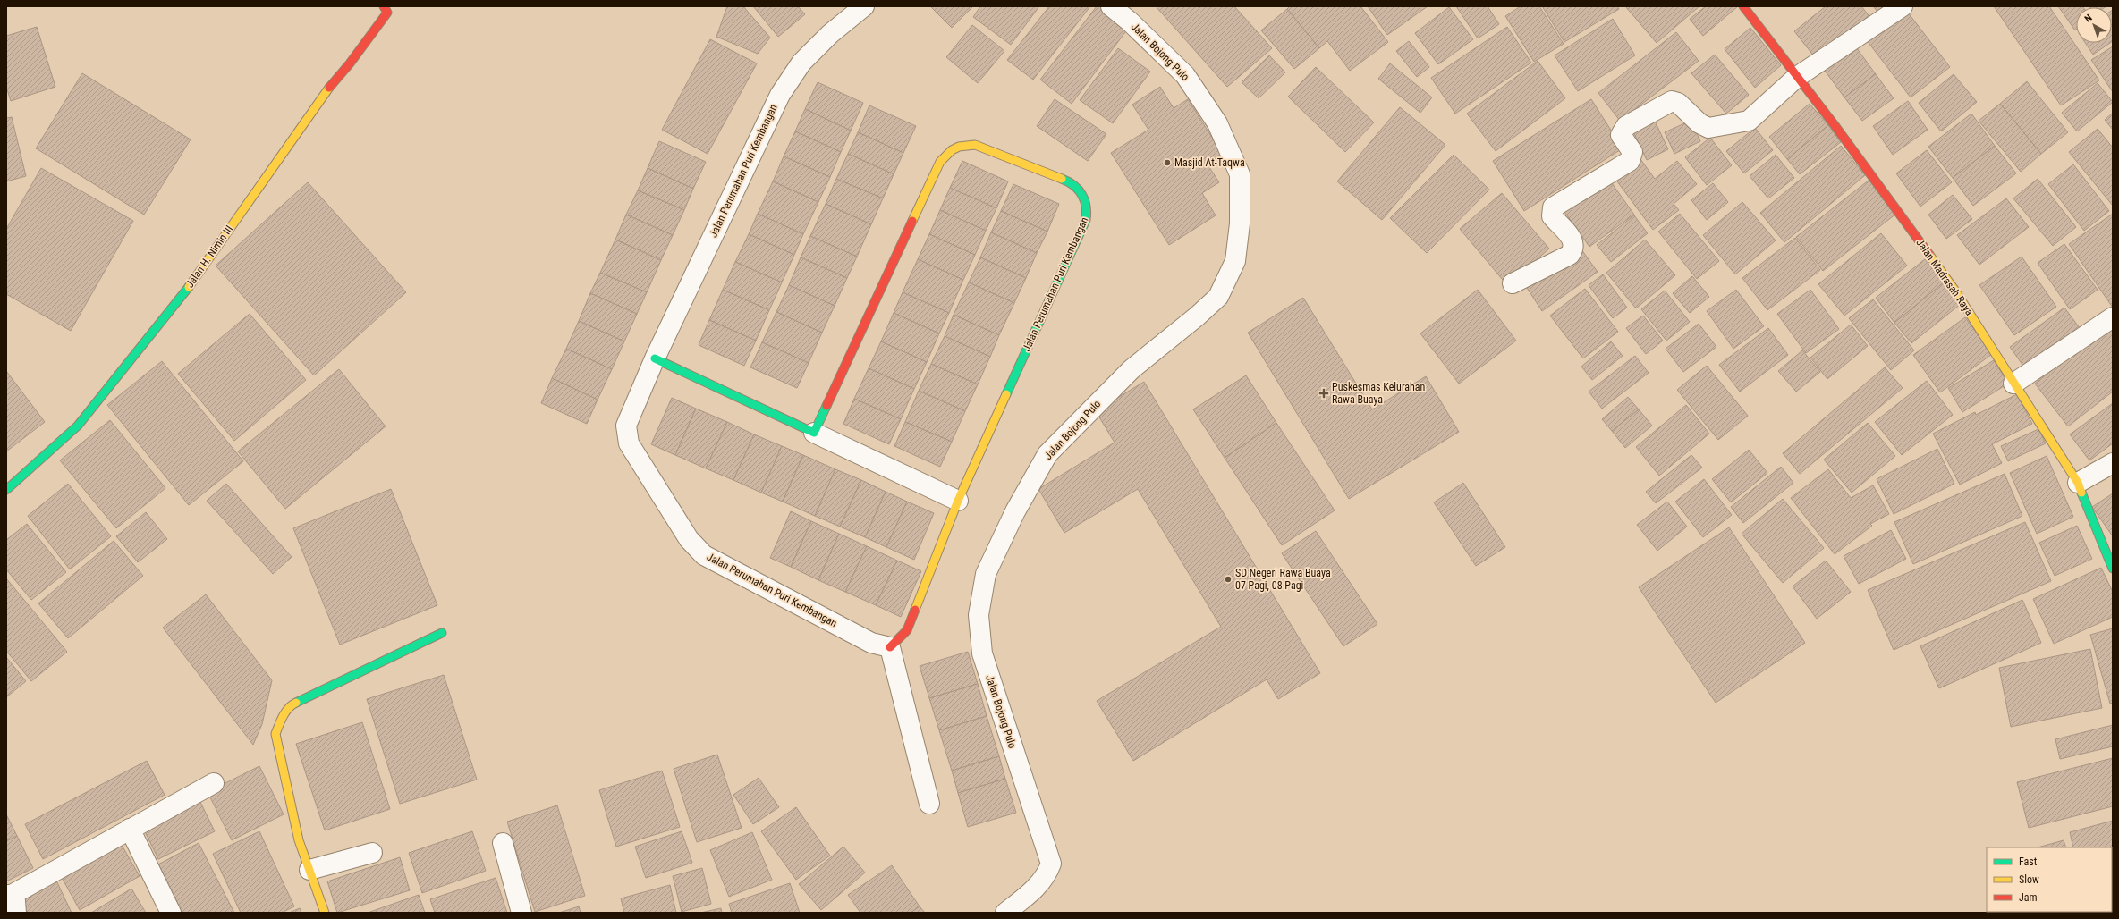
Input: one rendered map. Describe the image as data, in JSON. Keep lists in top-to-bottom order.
{
  "streets": {
    "street": [
      "Jalan Bojong Pulo",
      "Jalan Perumahan Puri Kembangan",
      "Jalan H. Nimin III",
      "Jalan Madrasah Raya"
    ]
  },
  "places": {
    "other": ["Masjid At-Taqwa", "SD Negeri Rawa Buaya 07 Pagi, 08 Pagi"],
    "health": ["Puskesmas Kelurahan Rawa Buaya"]
  },
  "legend": ["Fast", "Slow", "Jam"],
  "north": "top left"
}
